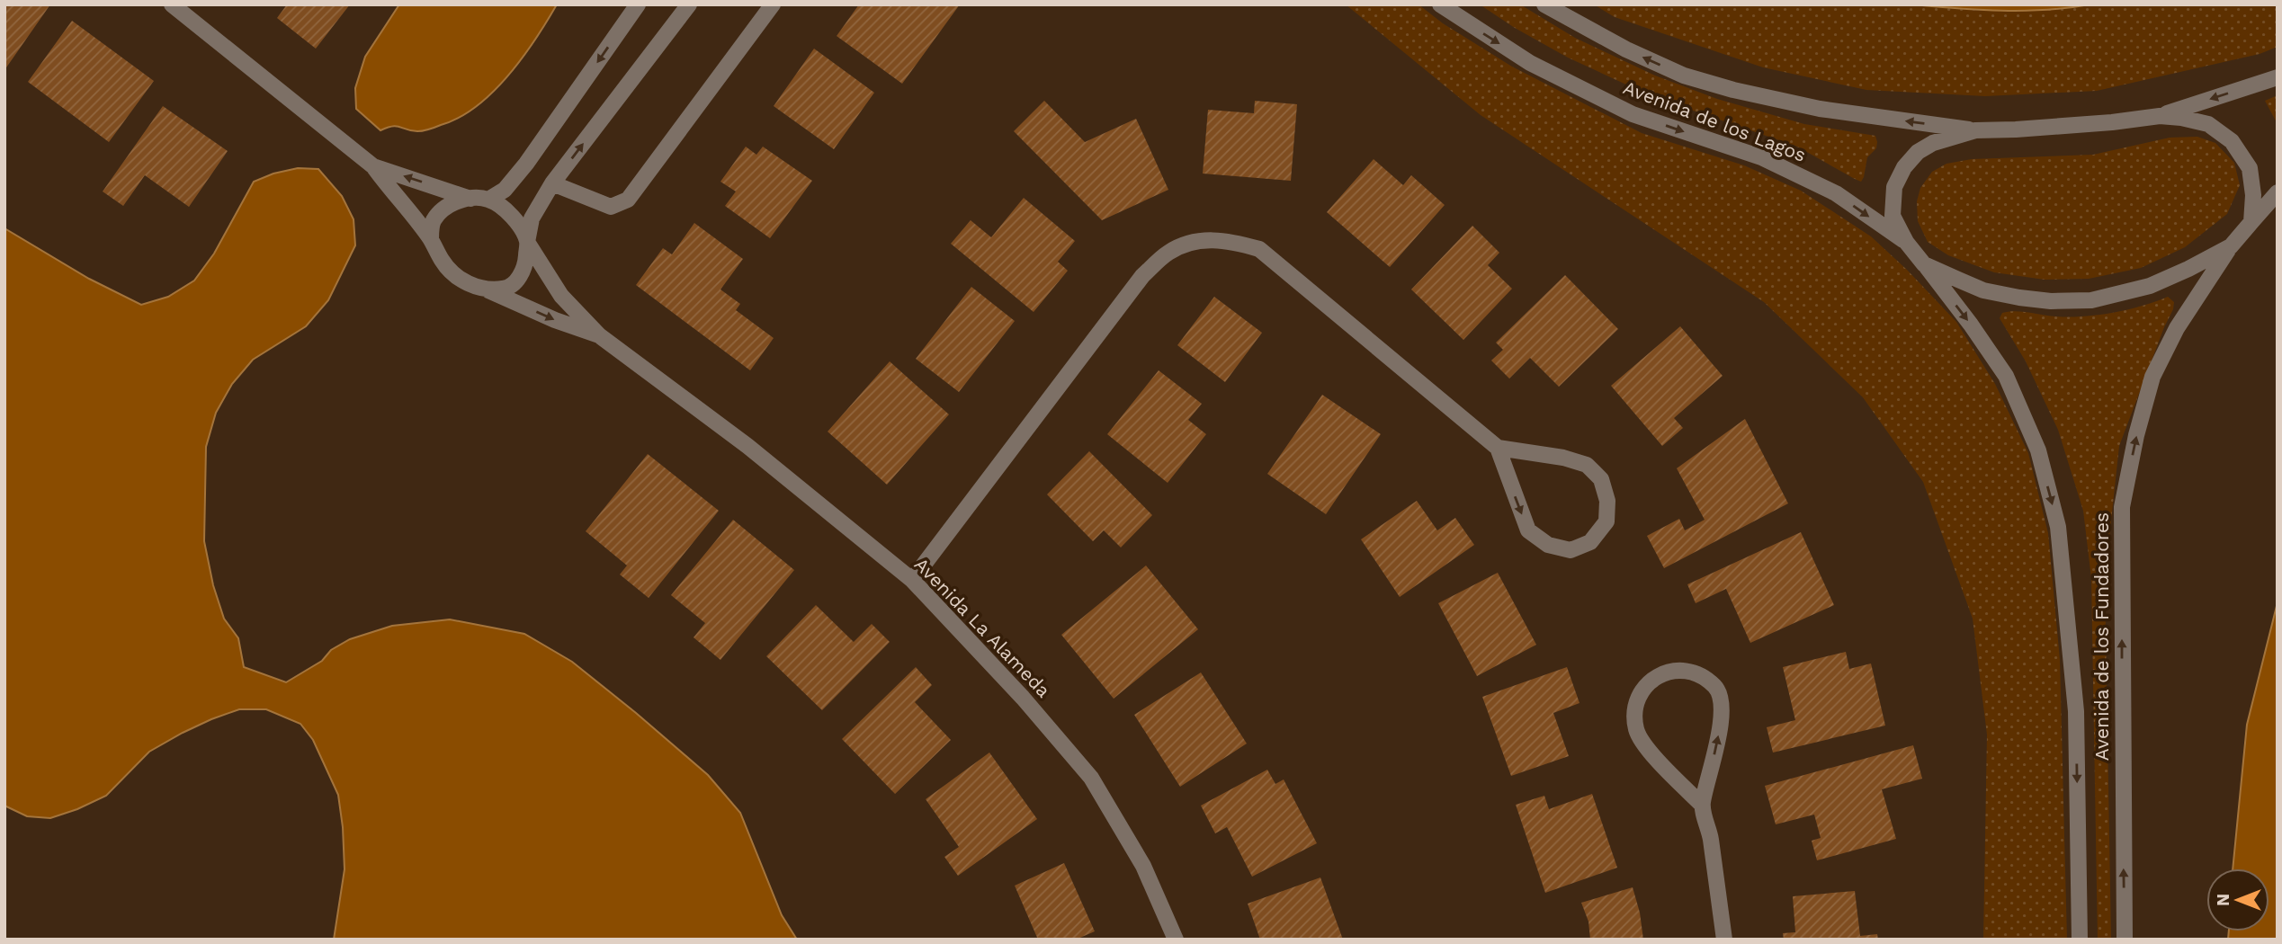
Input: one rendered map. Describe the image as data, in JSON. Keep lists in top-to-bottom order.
{
  "streets": {
    "street": ["Avenida de los Lagos", "Avenida La Alameda", "Avenida de los Fundadores"]
  },
  "crossings": [
    ["Avenida de los Lagos", "Avenida de los Fundadores"]
  ],
  "north": "left"
}
